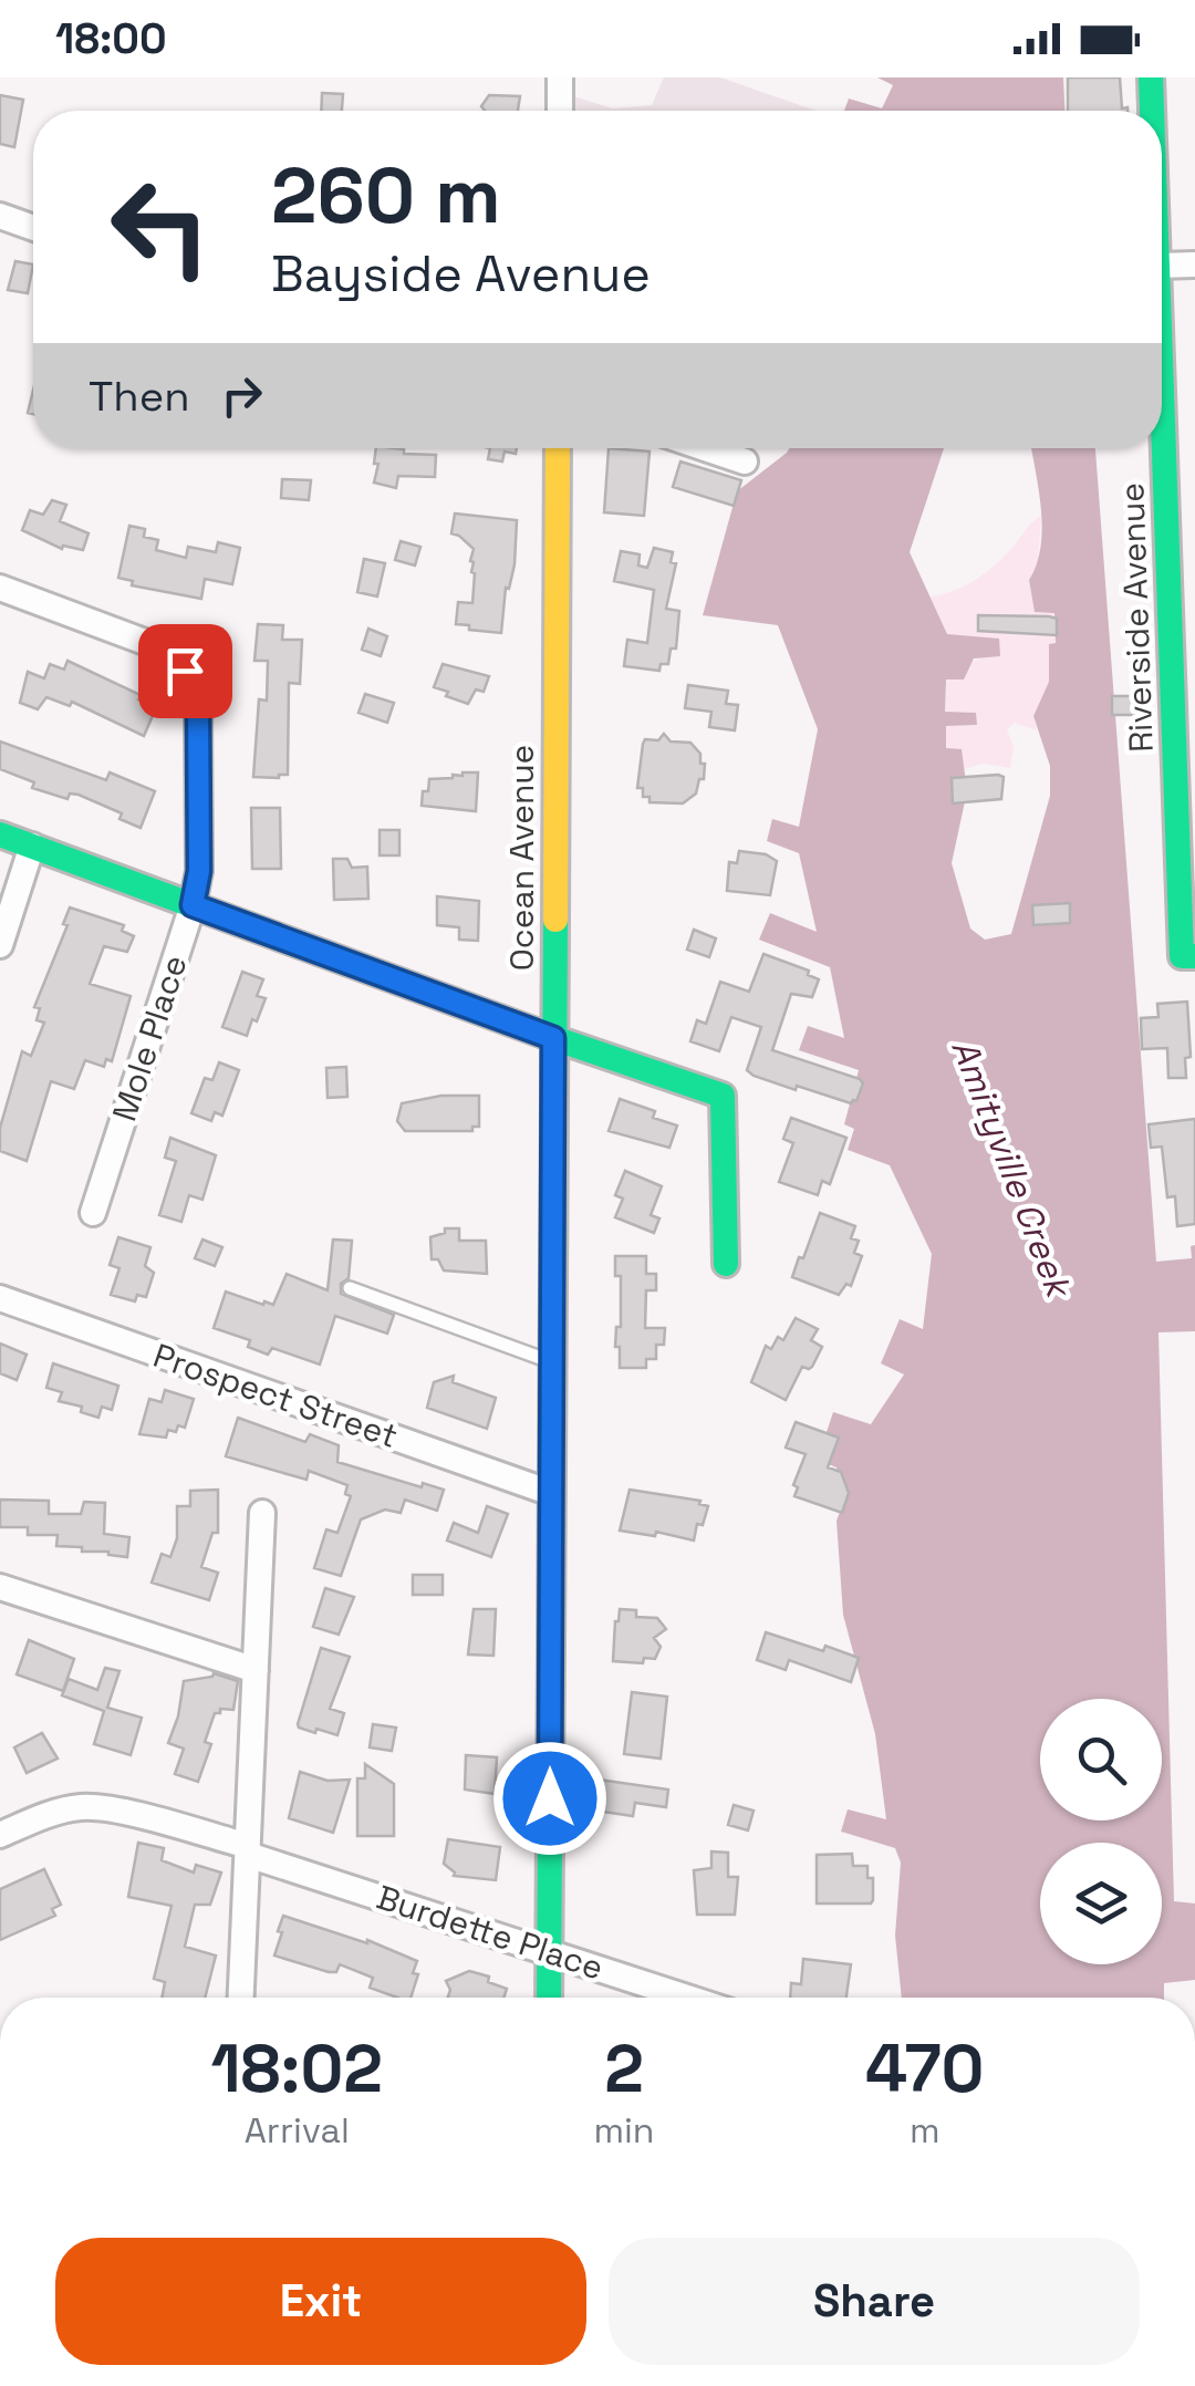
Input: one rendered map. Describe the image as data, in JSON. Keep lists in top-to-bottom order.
{
  "streets": {
    "street": [
      "Riverside Avenue",
      "Ocean Avenue",
      "Mole Place",
      "Prospect Street",
      "Burdette Place"
    ]
  },
  "crossings": [
    ["Ocean Avenue", "Prospect Street"],
    ["Ocean Avenue", "Burdette Place"]
  ],
  "water": ["Amityville Creek"],
  "page": {
    "status": "18:00",
    "turn": ["260 m", "Bayside Avenue"],
    "then": "Then",
    "eta": [
      "18:02",
      "Arrival",
      "2",
      "min",
      "470",
      "m"
    ],
    "buttons": ["Exit", "Share"]
  }
}
